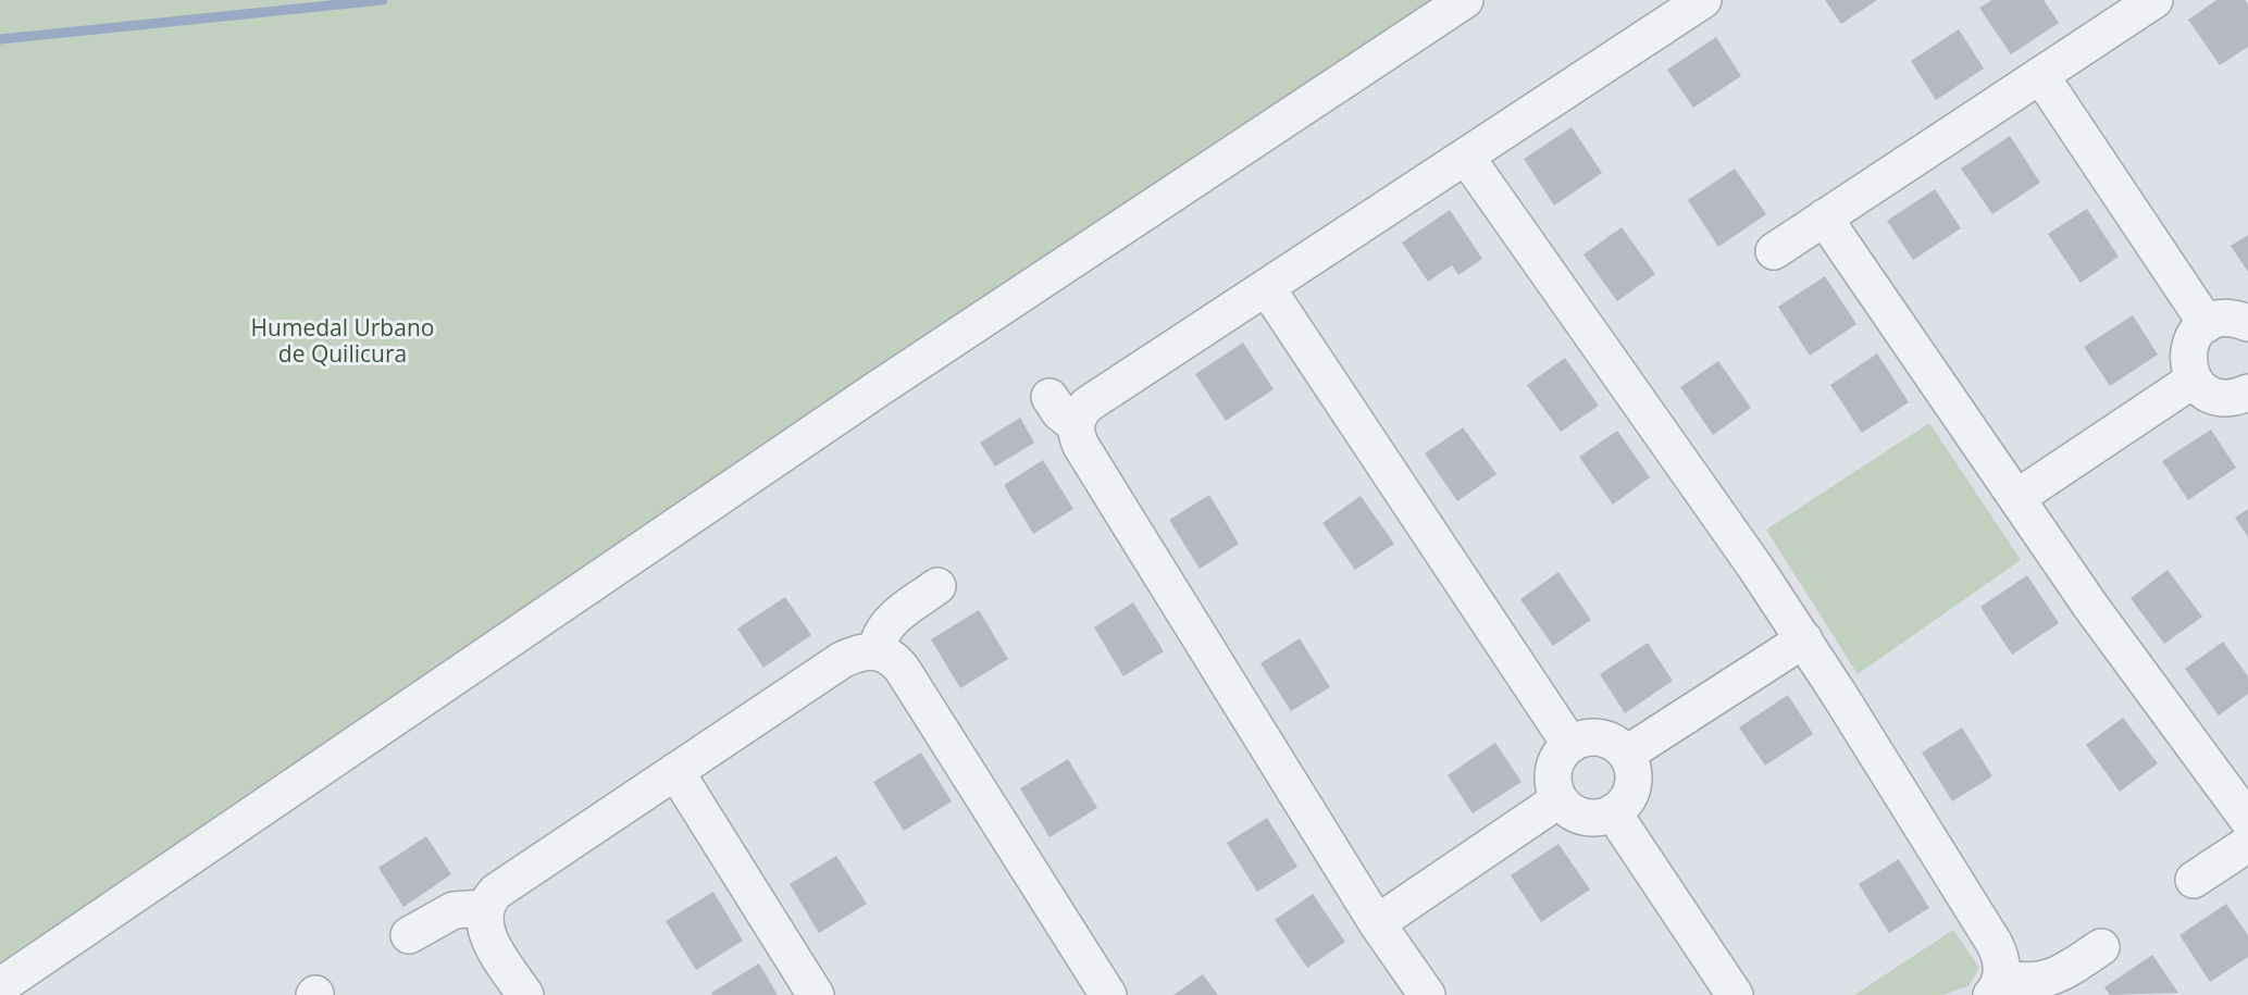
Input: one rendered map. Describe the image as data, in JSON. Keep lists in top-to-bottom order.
{
  "parks": ["Humedal Urbano de Quilicura"]
}
